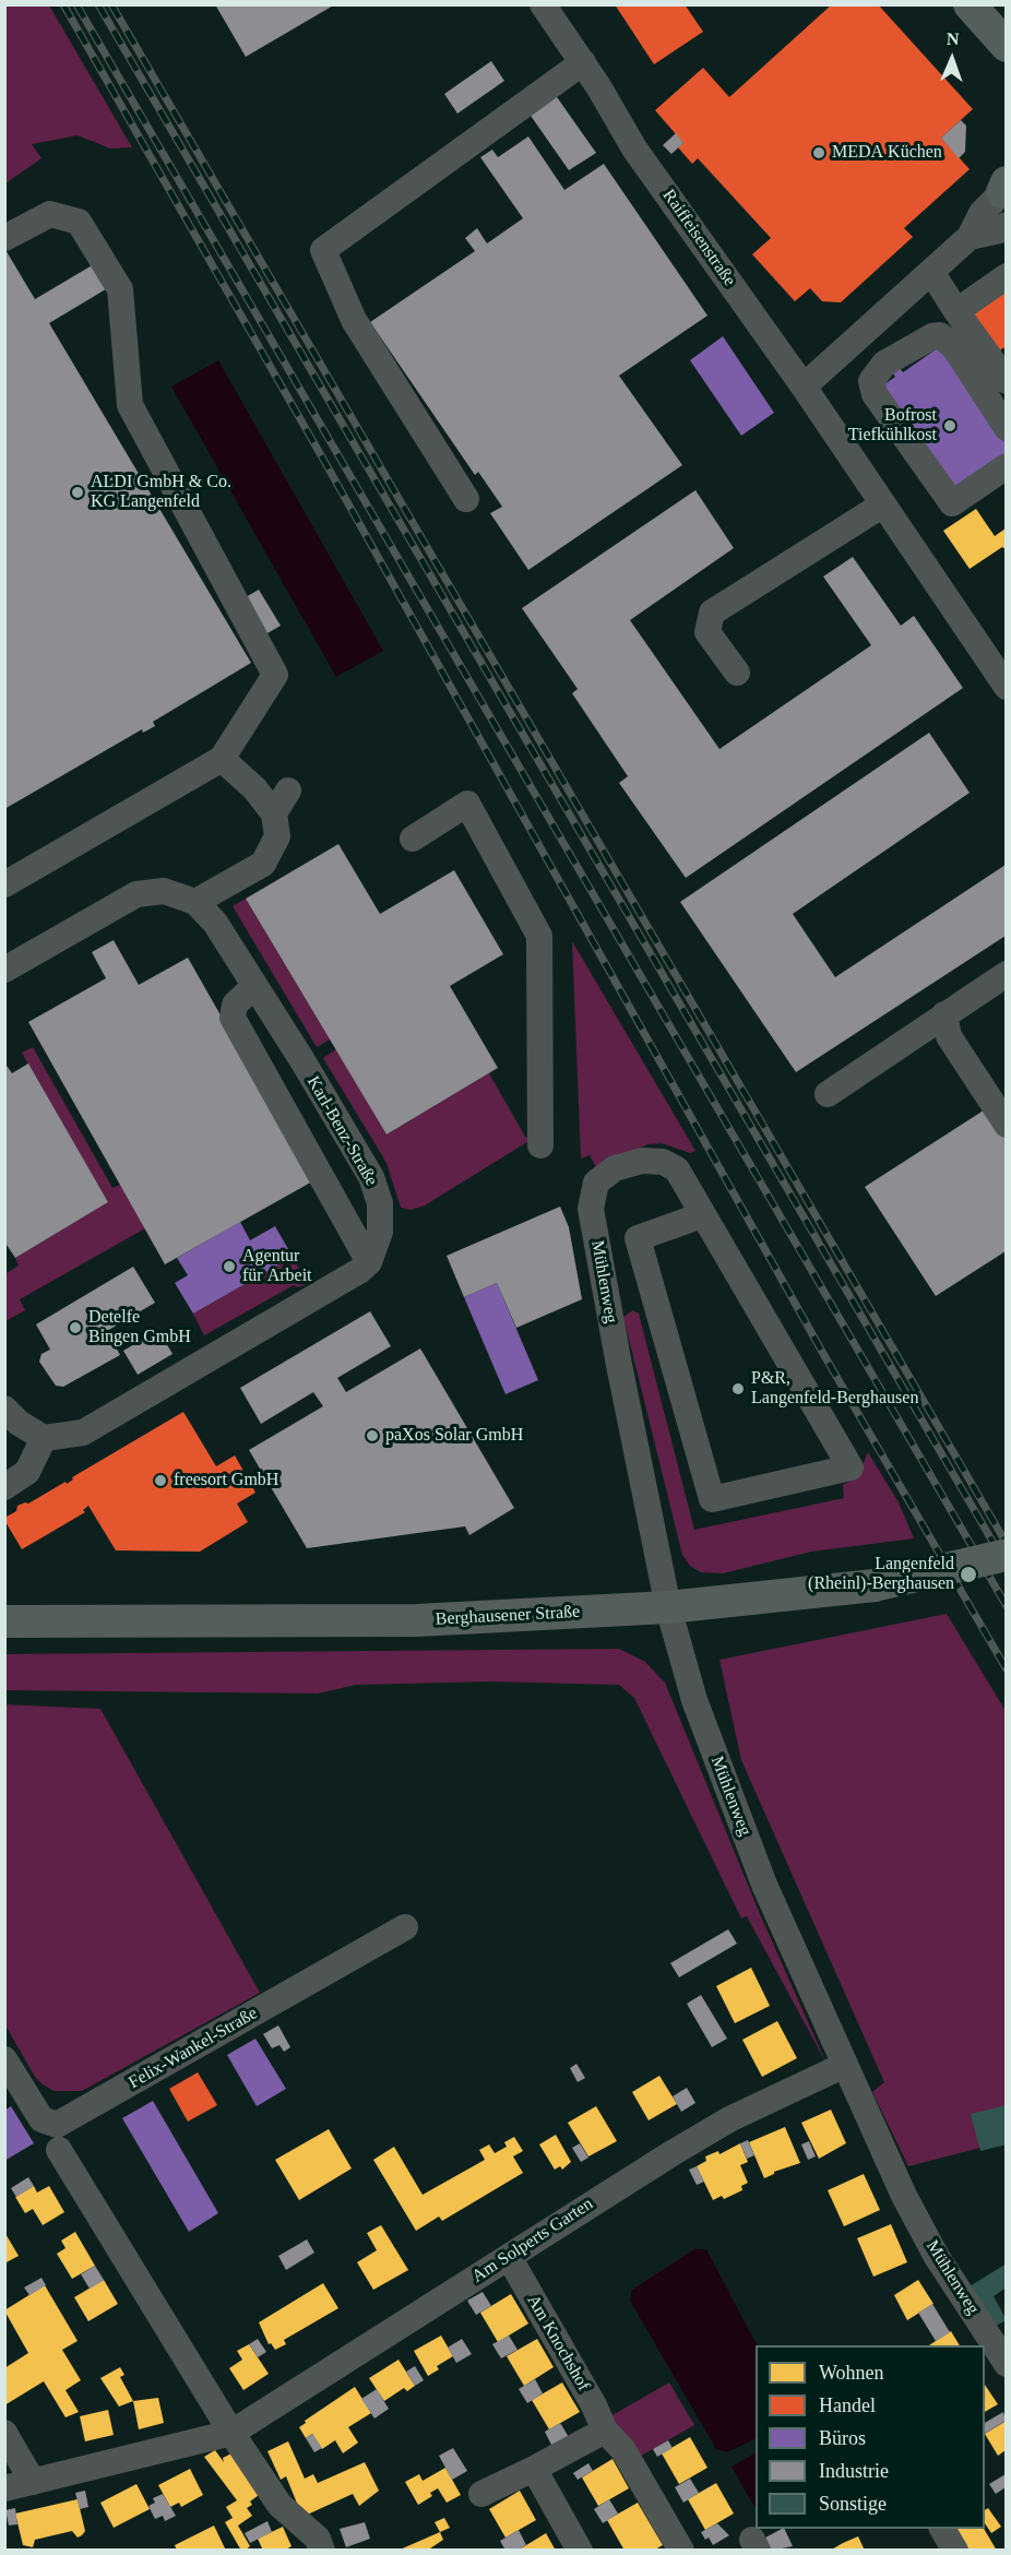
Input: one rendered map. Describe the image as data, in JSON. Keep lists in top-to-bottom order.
{
  "streets": {
    "main road": ["Berghausener Straße"],
    "street": [
      "Raiffeisenstraße",
      "Karl-Benz-Straße",
      "Mühlenweg",
      "Felix-Wankel-Straße",
      "Am Solperts Garten",
      "Am Knochshof"
    ]
  },
  "crossings": [
    ["Mühlenweg", "Berghausener Straße"],
    ["Mühlenweg", "Am Solperts Garten"],
    ["Am Solperts Garten", "Am Knochshof"]
  ],
  "places": [
    "MEDA Küchen",
    "Bofrost Tiefkühlkost",
    "ALDI GmbH & Co. KG Langenfeld",
    "Agentur für Arbeit",
    "Detelfe Bingen GmbH",
    "P&R, Langenfeld-Berghausen",
    "paXos Solar GmbH",
    "freesort GmbH",
    "Langenfeld (Rheinl)-Berghausen"
  ],
  "legend": [
    "Wohnen",
    "Handel",
    "Büros",
    "Industrie",
    "Sonstige"
  ],
  "north": "top"
}
